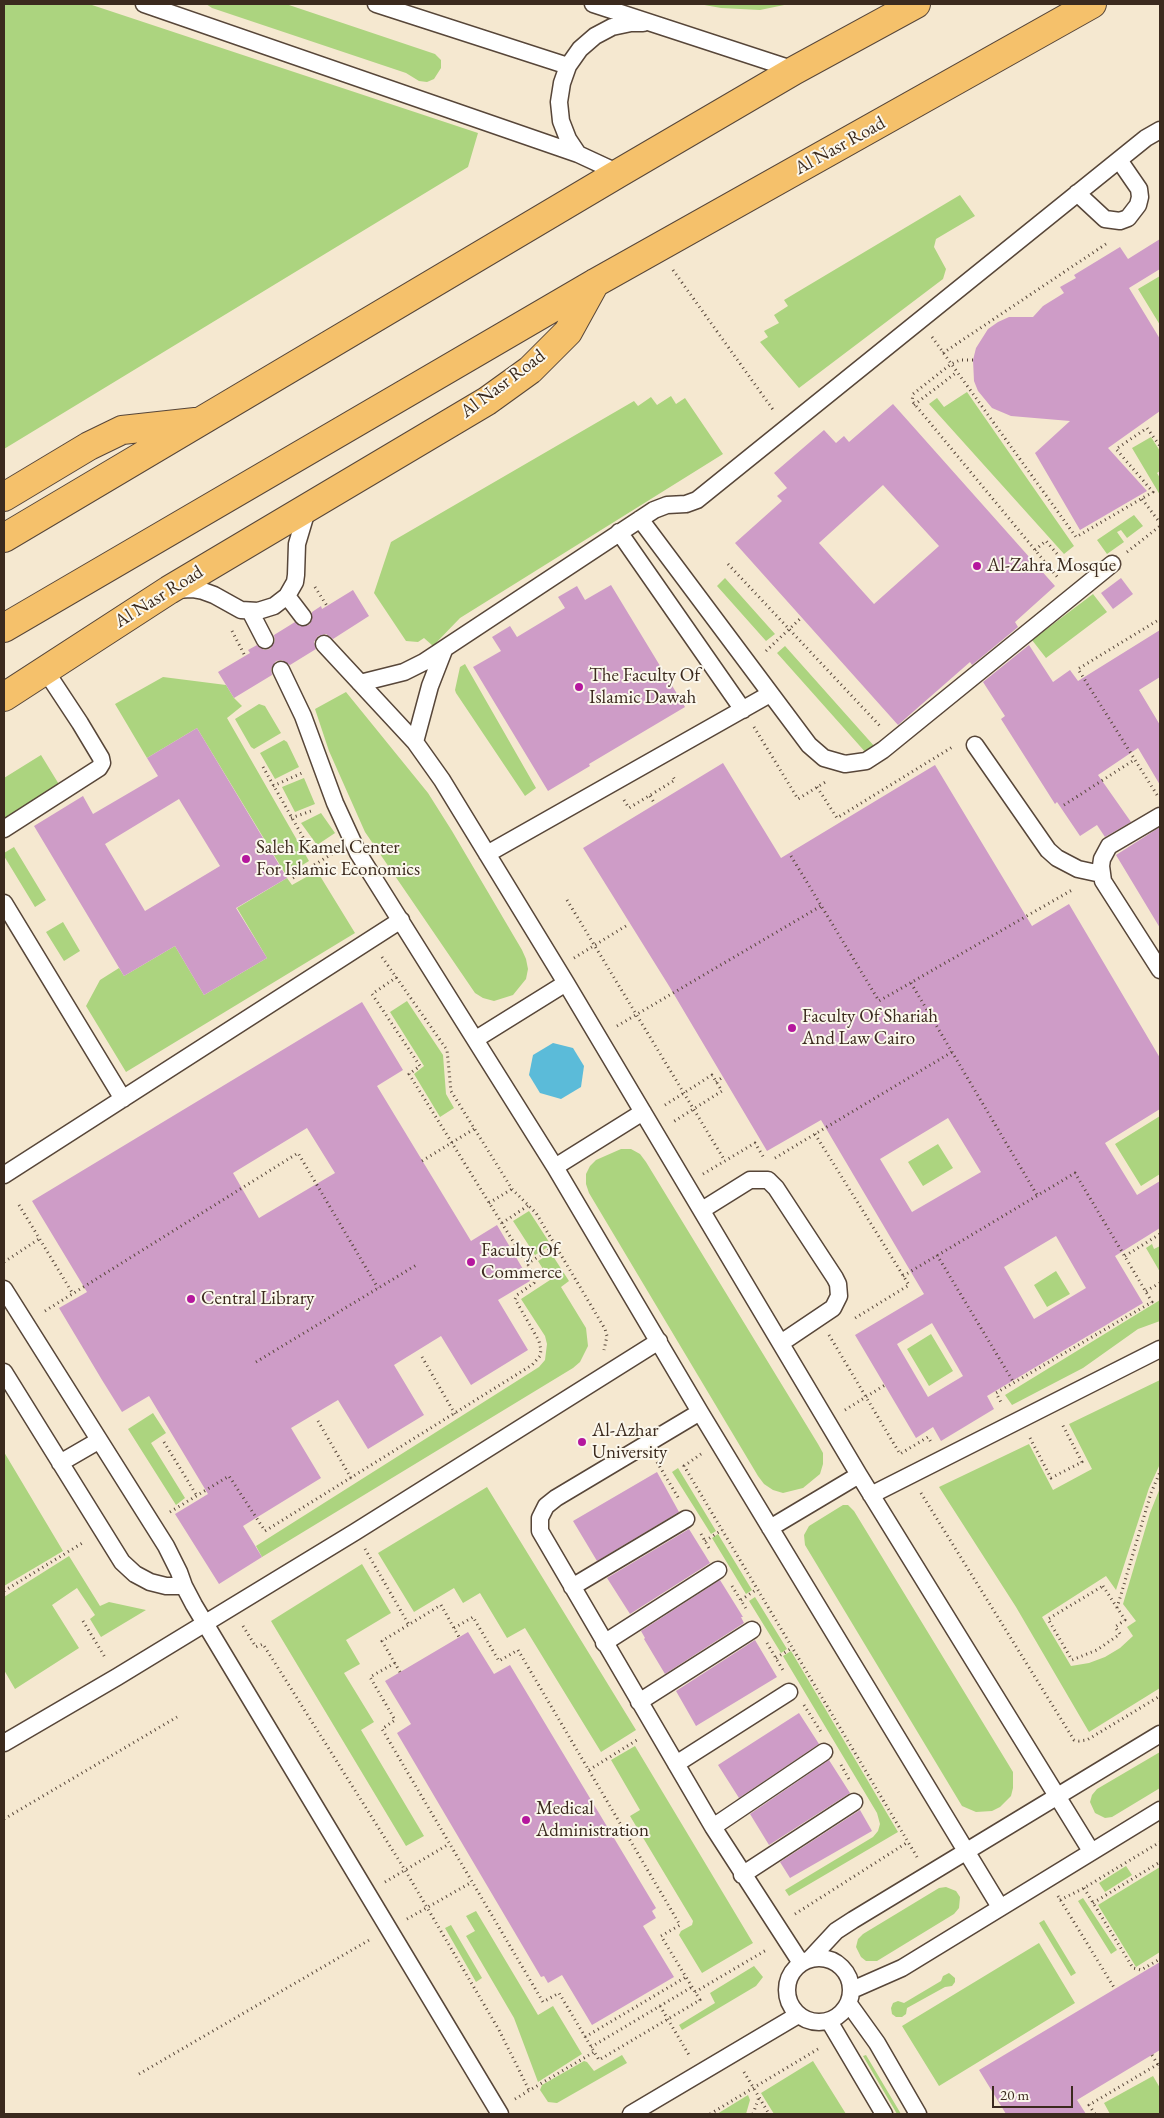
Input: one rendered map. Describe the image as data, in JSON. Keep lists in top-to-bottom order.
{
  "streets": {
    "highway": ["Al Nasr Road"]
  },
  "places": [
    "Al-Zahra Mosque",
    "The Faculty Of Islamic Dawah",
    "Saleh Kamel Center For Islamic Economics",
    "Faculty Of Shariah And Law Cairo",
    "Faculty Of Commerce",
    "Central Library",
    "Al-Azhar University",
    "Medical Administration"
  ],
  "scale_bar": "20 m"
}
